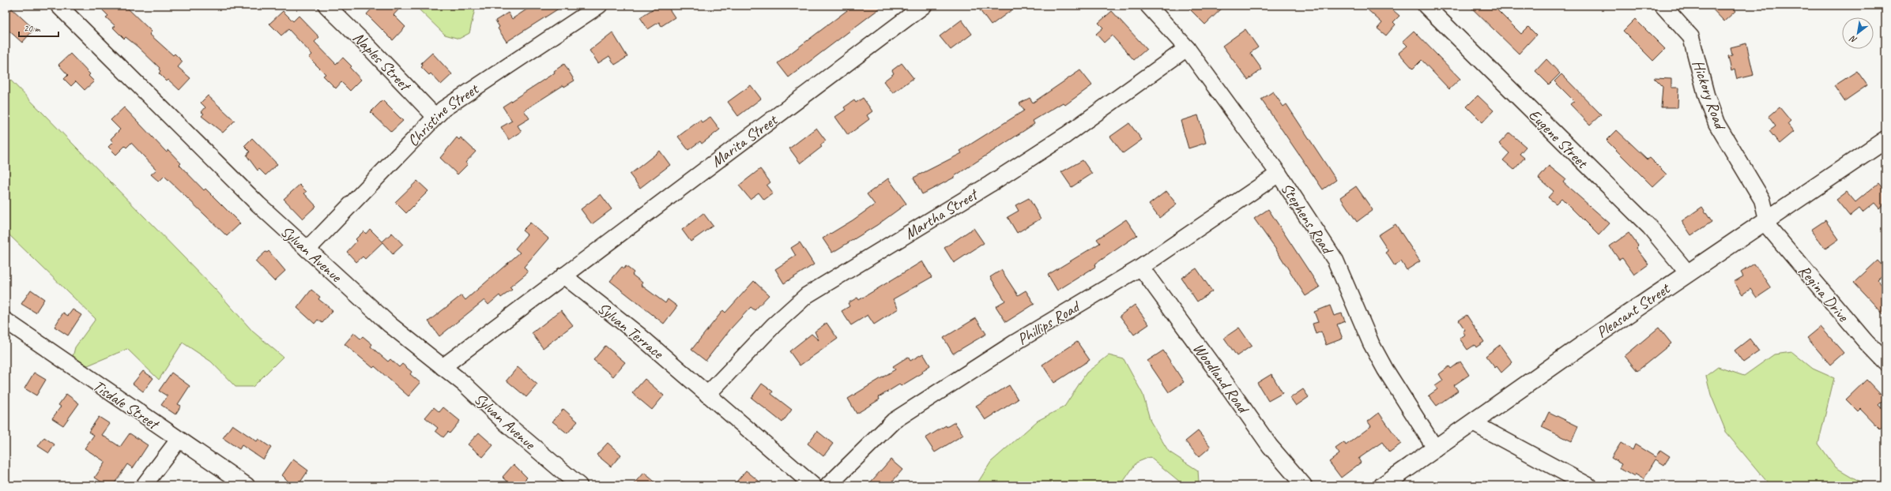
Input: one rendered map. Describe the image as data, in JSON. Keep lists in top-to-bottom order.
{
  "streets": {
    "street": [
      "Naples Street",
      "Hickory Road",
      "Christine Street",
      "Eugene Street",
      "Marita Street",
      "Martha Street",
      "Stephens Road",
      "Sylvan Avenue",
      "Regina Drive",
      "Pleasant Street",
      "Phillips Road",
      "Sylvan Terrace",
      "Woodland Road",
      "Tisdale Street"
    ]
  },
  "crossings": [
    ["Naples Street", "Christine Street"],
    ["Hickory Road", "Regina Drive"],
    ["Hickory Road", "Pleasant Street"],
    ["Christine Street", "Sylvan Avenue"],
    ["Eugene Street", "Pleasant Street"],
    ["Marita Street", "Sylvan Terrace"],
    ["Martha Street", "Stephens Road"],
    ["Martha Street", "Sylvan Terrace"],
    ["Stephens Road", "Pleasant Street"],
    ["Stephens Road", "Phillips Road"],
    ["Regina Drive", "Pleasant Street"],
    ["Phillips Road", "Woodland Road"]
  ],
  "scale_bar": "20 m",
  "north": "bottom left"
}
